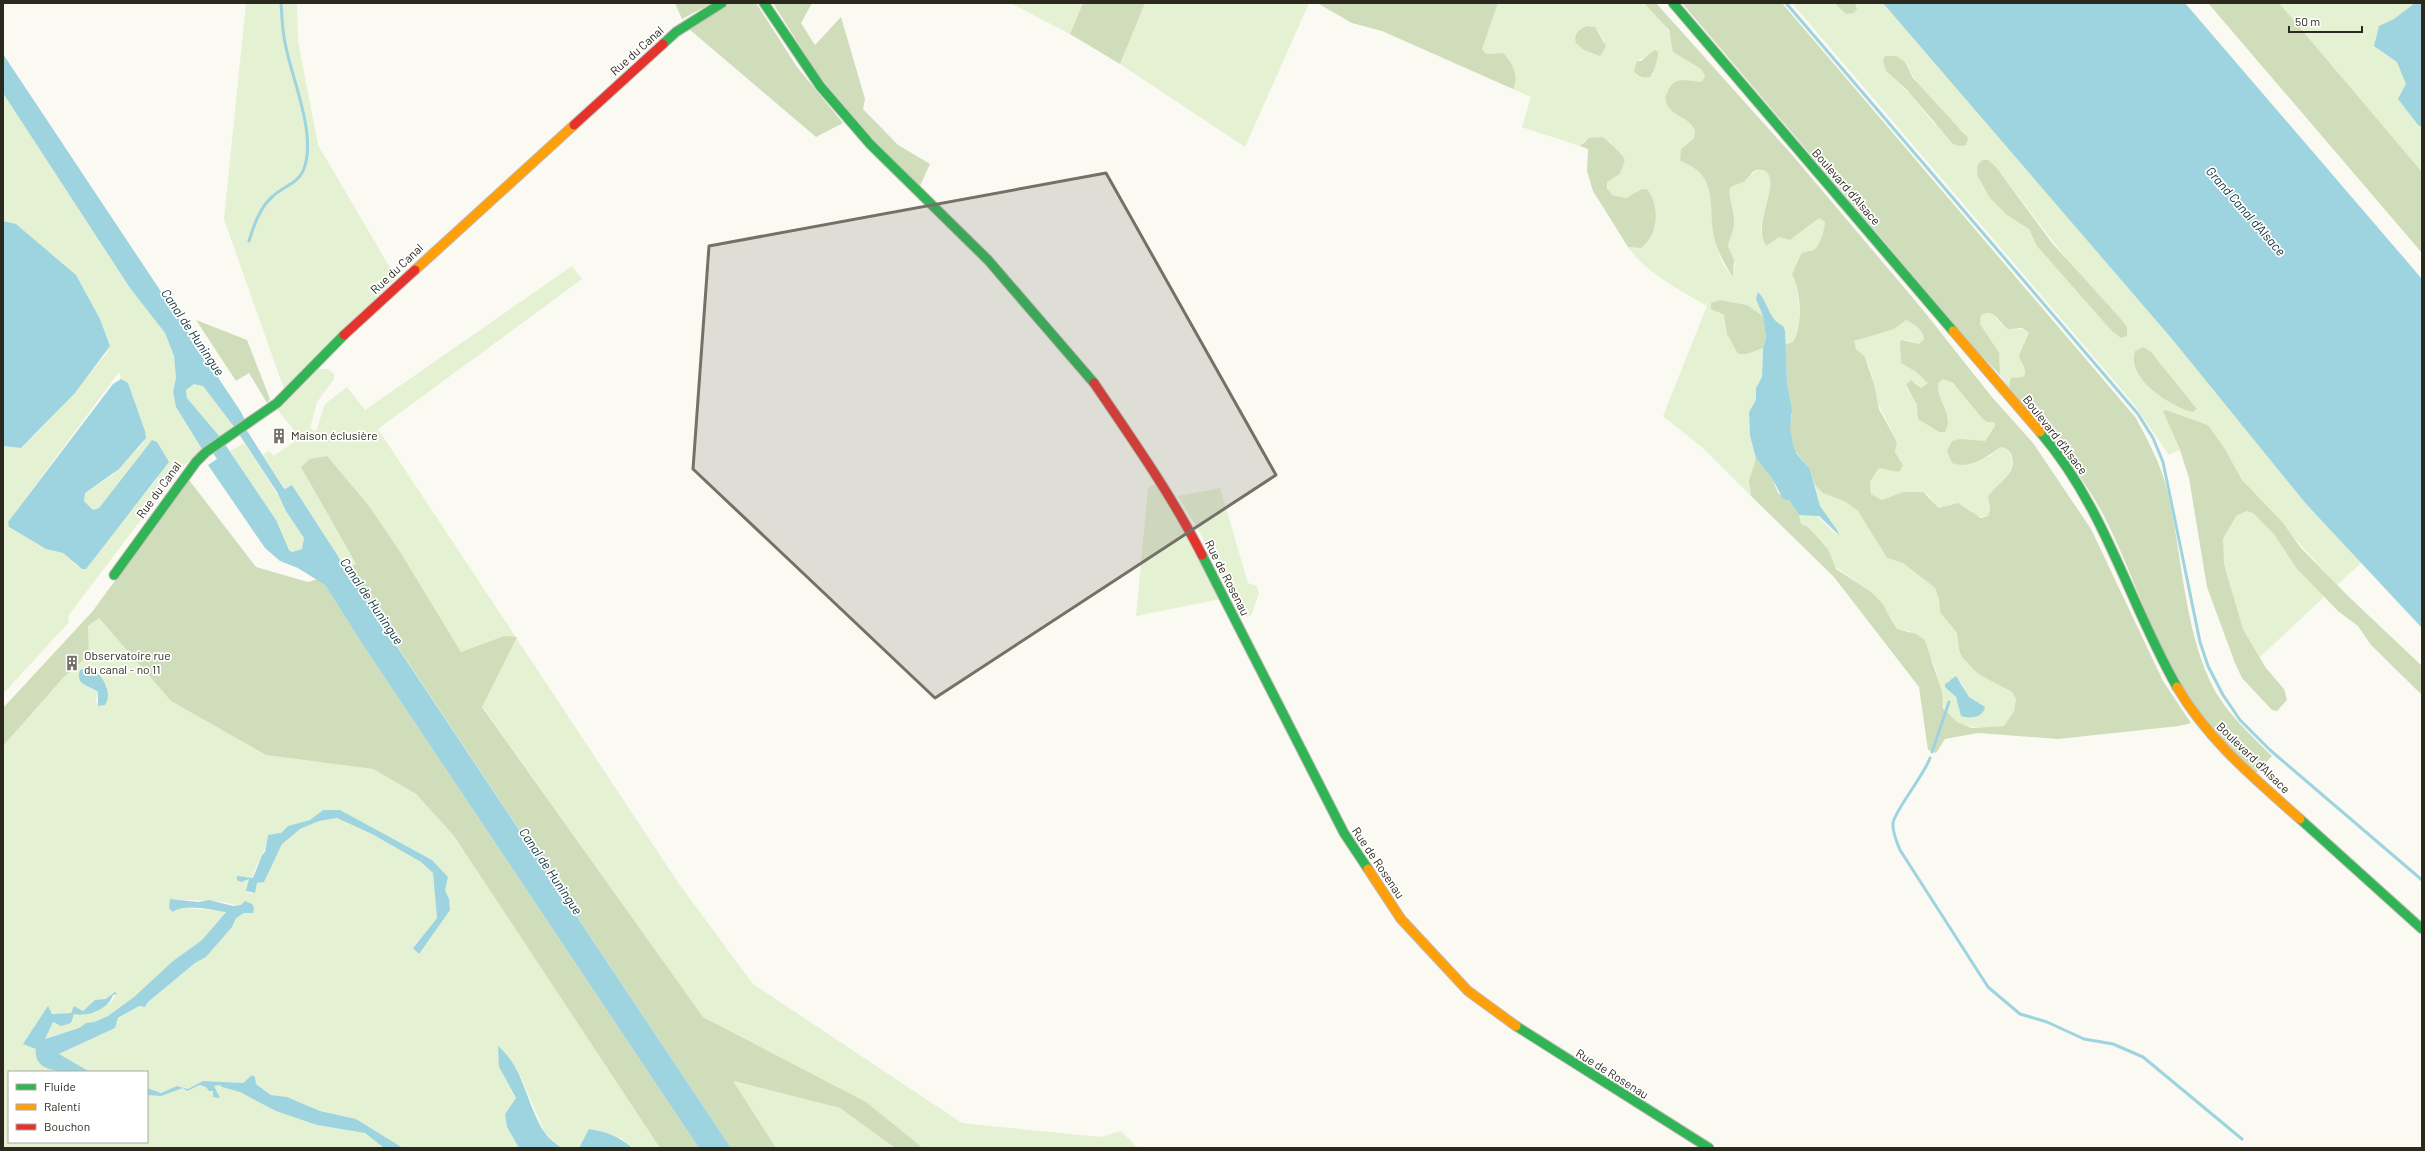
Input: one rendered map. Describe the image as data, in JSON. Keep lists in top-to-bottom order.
{
  "streets": {
    "street": ["Rue du Canal", "Boulevard d'Alsace", "Rue de Rosenau"]
  },
  "water": ["Grand Canal d'Alsace", "Canal de Huningue"],
  "places": {
    "building": ["Maison éclusière", "Observatoire rue du canal - no 11"]
  },
  "legend": ["Fluide", "Ralenti", "Bouchon"],
  "scale_bar": "50 m"
}
